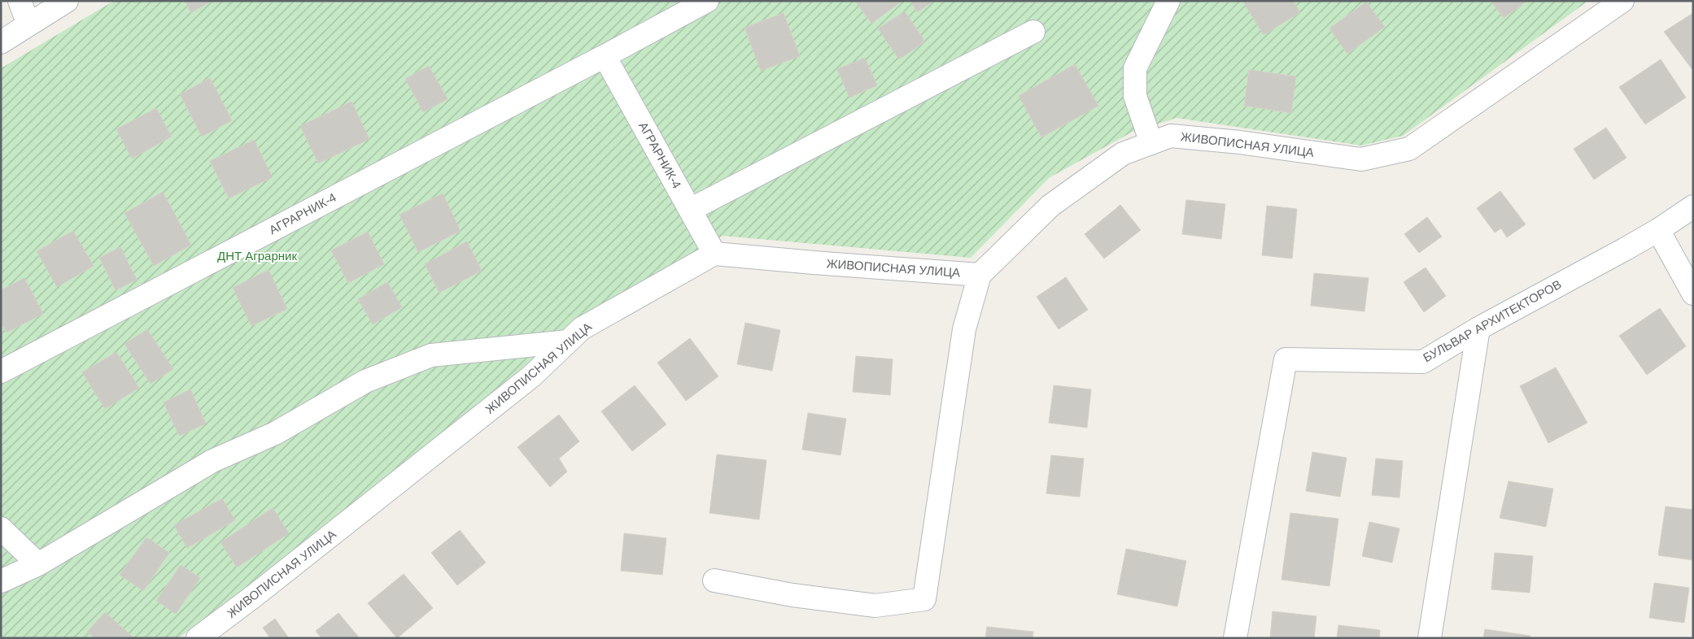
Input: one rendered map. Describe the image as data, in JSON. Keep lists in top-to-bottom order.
{
  "streets": {
    "street": ["ЖИВОПИСНАЯ УЛИЦА", "АГРАРНИК-4", "БУЛЬВАР АРХИТЕКТОРОВ"]
  },
  "crossings": [
    ["ЖИВОПИСНАЯ УЛИЦА", "АГРАРНИК-4"]
  ],
  "parks": ["ДНТ Аграрник"]
}
